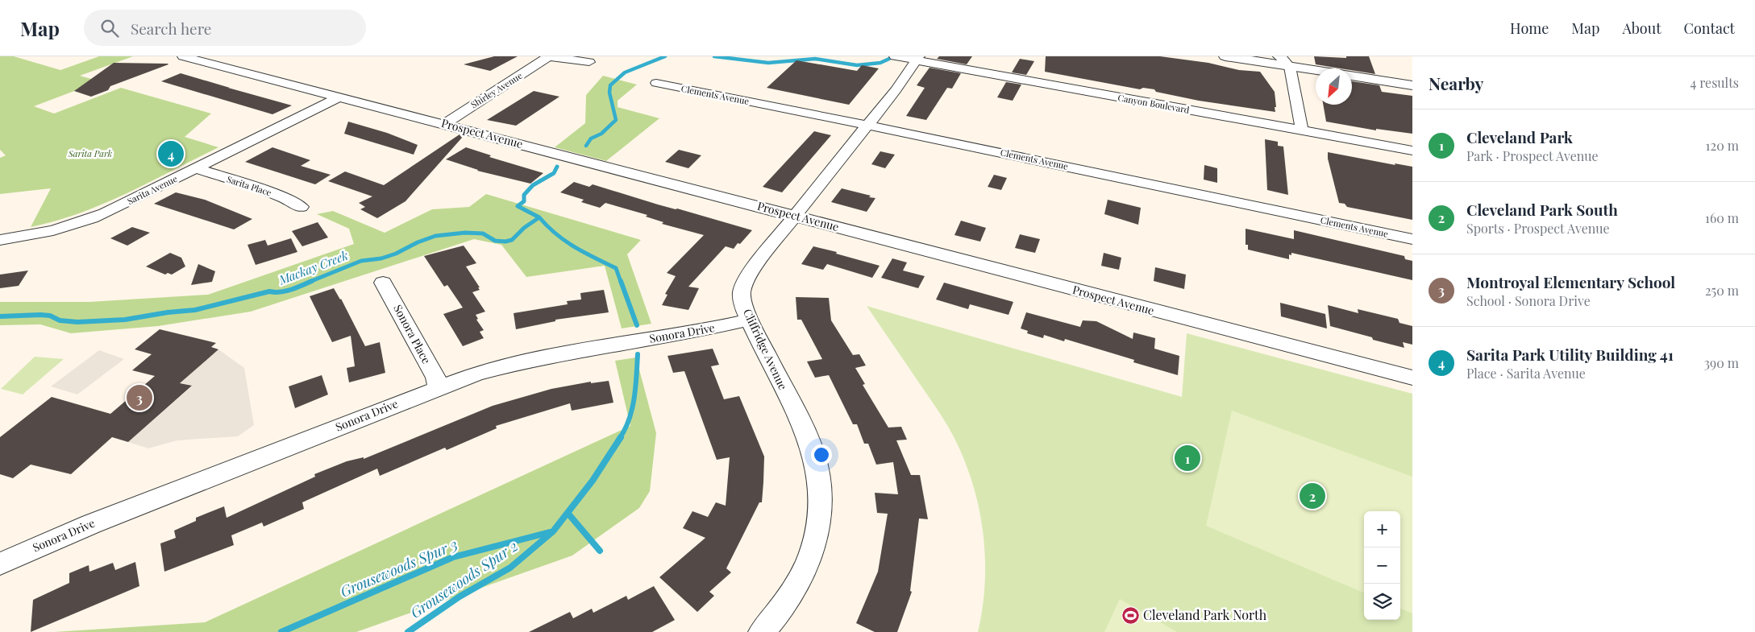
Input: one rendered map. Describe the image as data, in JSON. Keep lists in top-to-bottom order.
{
  "streets": {
    "street": [
      "Shirley Avenue",
      "Clements Avenue",
      "Canyon Boulevard",
      "Prospect Avenue",
      "Sarita Place",
      "Sarita Avenue",
      "Sonora Drive",
      "Sonora Place",
      "Cliffridge Avenue"
    ]
  },
  "crossings": [
    ["Shirley Avenue", "Prospect Avenue"],
    ["Clements Avenue", "Cliffridge Avenue"],
    ["Canyon Boulevard", "Cliffridge Avenue"],
    ["Prospect Avenue", "Sarita Avenue"],
    ["Prospect Avenue", "Cliffridge Avenue"],
    ["Sarita Place", "Sarita Avenue"],
    ["Sonora Drive", "Sonora Place"],
    ["Sonora Drive", "Cliffridge Avenue"]
  ],
  "water": ["Mackay Creek", "Grousewoods Spur 3", "Grousewoods Spur 2"],
  "parks": ["Sarita Park"],
  "places": {
    "sports": ["Cleveland Park North"]
  },
  "north": "bottom left",
  "page": {
    "header": "Map",
    "search": "Search here",
    "nav": [
      "Home",
      "Map",
      "About",
      "Contact"
    ],
    "heading": ["Nearby", "4 results"],
    "list": [
      {
        "mark": "1",
        "name": "Cleveland Park",
        "note": "Park · Prospect Avenue",
        "value": "120 m"
      },
      {
        "mark": "2",
        "name": "Cleveland Park South",
        "note": "Sports · Prospect Avenue",
        "value": "160 m"
      },
      {
        "mark": "3",
        "name": "Montroyal Elementary School",
        "note": "School · Sonora Drive",
        "value": "250 m"
      },
      {
        "mark": "4",
        "name": "Sarita Park Utility Building 41",
        "note": "Place · Sarita Avenue",
        "value": "390 m"
      }
    ],
    "pins": [
      "4",
      "3",
      "1",
      "2"
    ],
    "map_buttons": ["+", "−"]
  }
}
